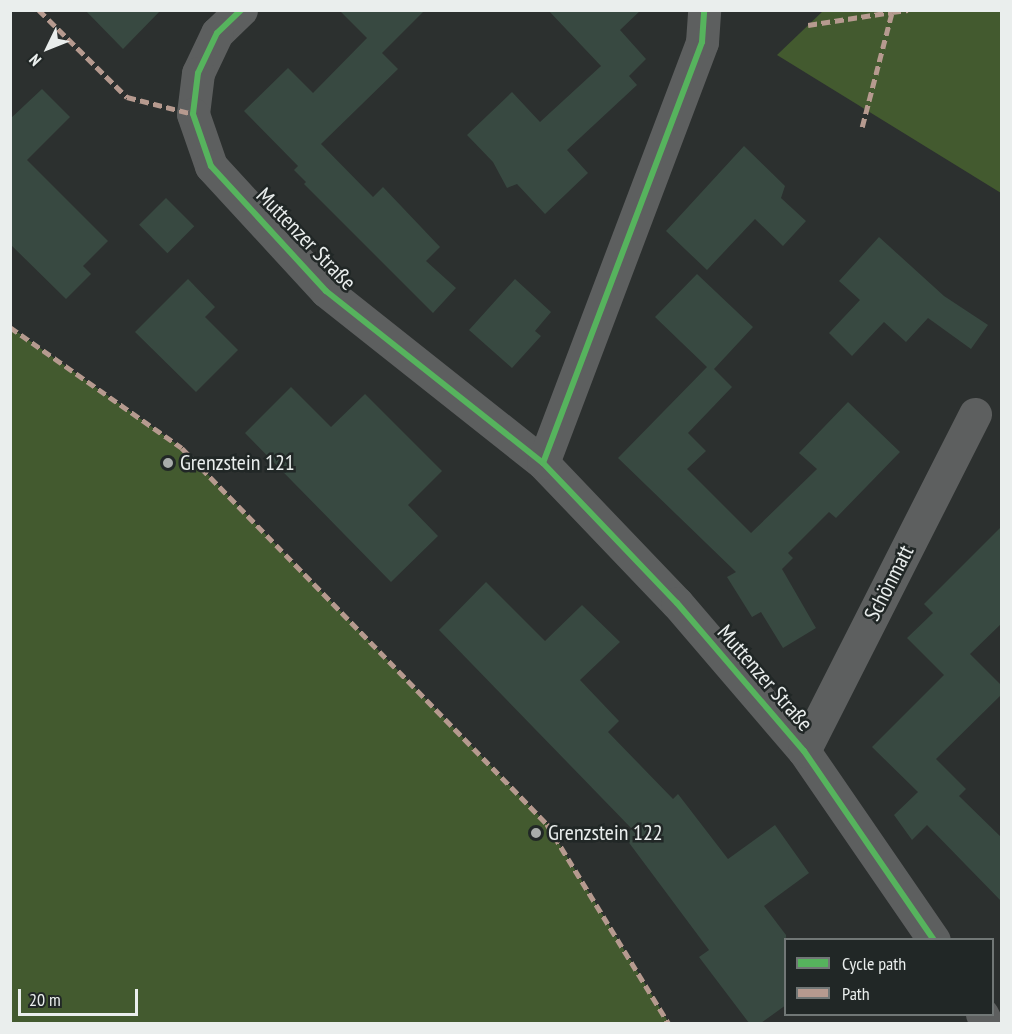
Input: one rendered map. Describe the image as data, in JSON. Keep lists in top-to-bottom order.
{
  "streets": {
    "street": ["Muttenzer Straße", "Schönmatt"]
  },
  "crossings": [
    ["Muttenzer Straße", "Schönmatt"]
  ],
  "places": ["Grenzstein 121", "Grenzstein 122"],
  "legend": ["Cycle path", "Path"],
  "scale_bar": "20 m",
  "north": "bottom left"
}
